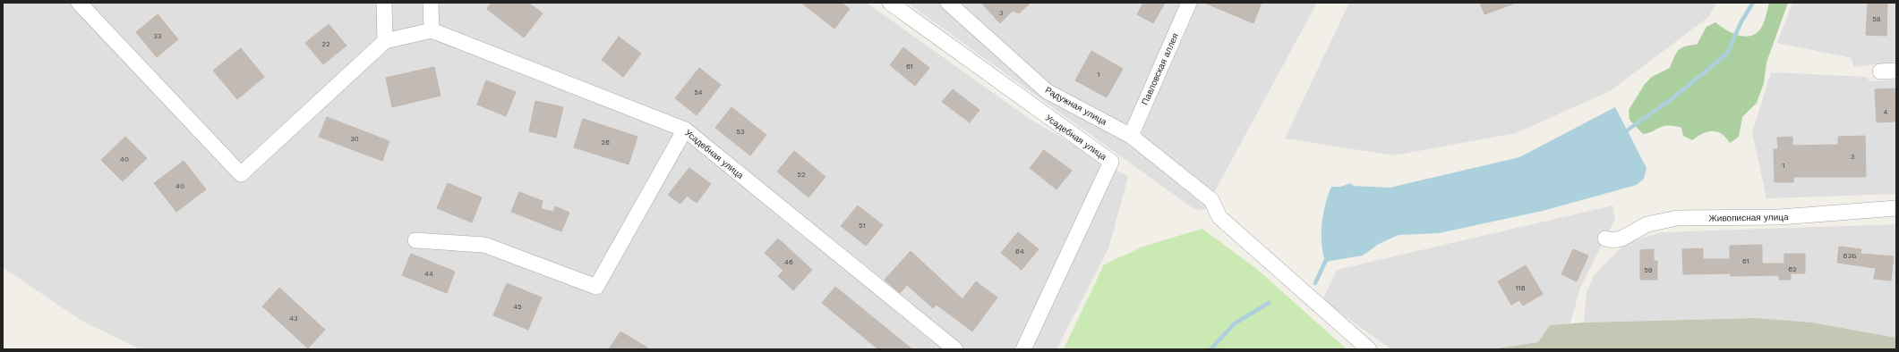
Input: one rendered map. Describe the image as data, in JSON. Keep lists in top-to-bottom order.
{
  "streets": {
    "street": [
      "Павловская аллея",
      "Радужная улица",
      "Усадебная улица",
      "Живописная улица"
    ]
  },
  "crossings": [
    ["Павловская аллея", "Радужная улица"]
  ],
  "house_numbers": [
    "3",
    "58",
    "33",
    "22",
    "61",
    "1",
    "54",
    "4",
    "53",
    "30",
    "26",
    "3",
    "40",
    "1",
    "52",
    "40",
    "51",
    "64",
    "63Б",
    "61",
    "46",
    "62",
    "59",
    "44",
    "116",
    "45",
    "43"
  ]
}
